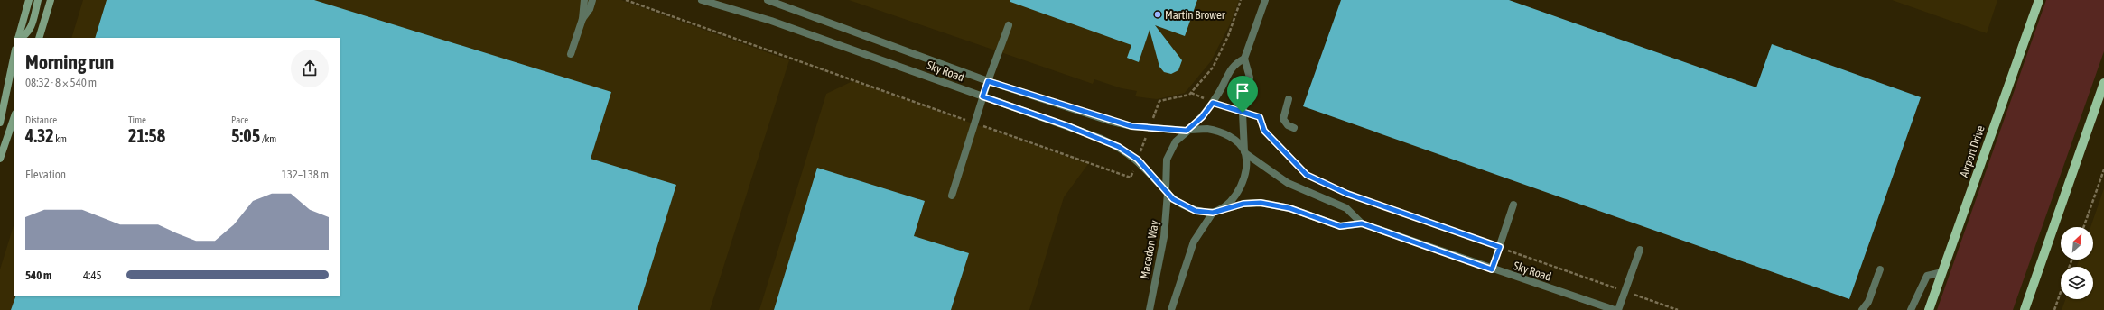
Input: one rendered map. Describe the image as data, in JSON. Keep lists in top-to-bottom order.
{
  "streets": {
    "main road": ["Airport Drive"],
    "street": ["Sky Road", "Macedon Way"]
  },
  "crossings": [
    ["Sky Road", "Macedon Way"]
  ],
  "places": ["Martin Brower"],
  "north": "top right",
  "page": {
    "heading": ["Morning run", "08:32 · 8 × 540 m"],
    "stats": [
      ["Distance", "4.32 km"],
      ["Time", "21:58"],
      ["Pace", "5:05 /km"]
    ],
    "chart": ["Elevation", "132–138 m"],
    "list": [
      {
        "name": "540 m",
        "note": "4:45"
      }
    ]
  }
}
